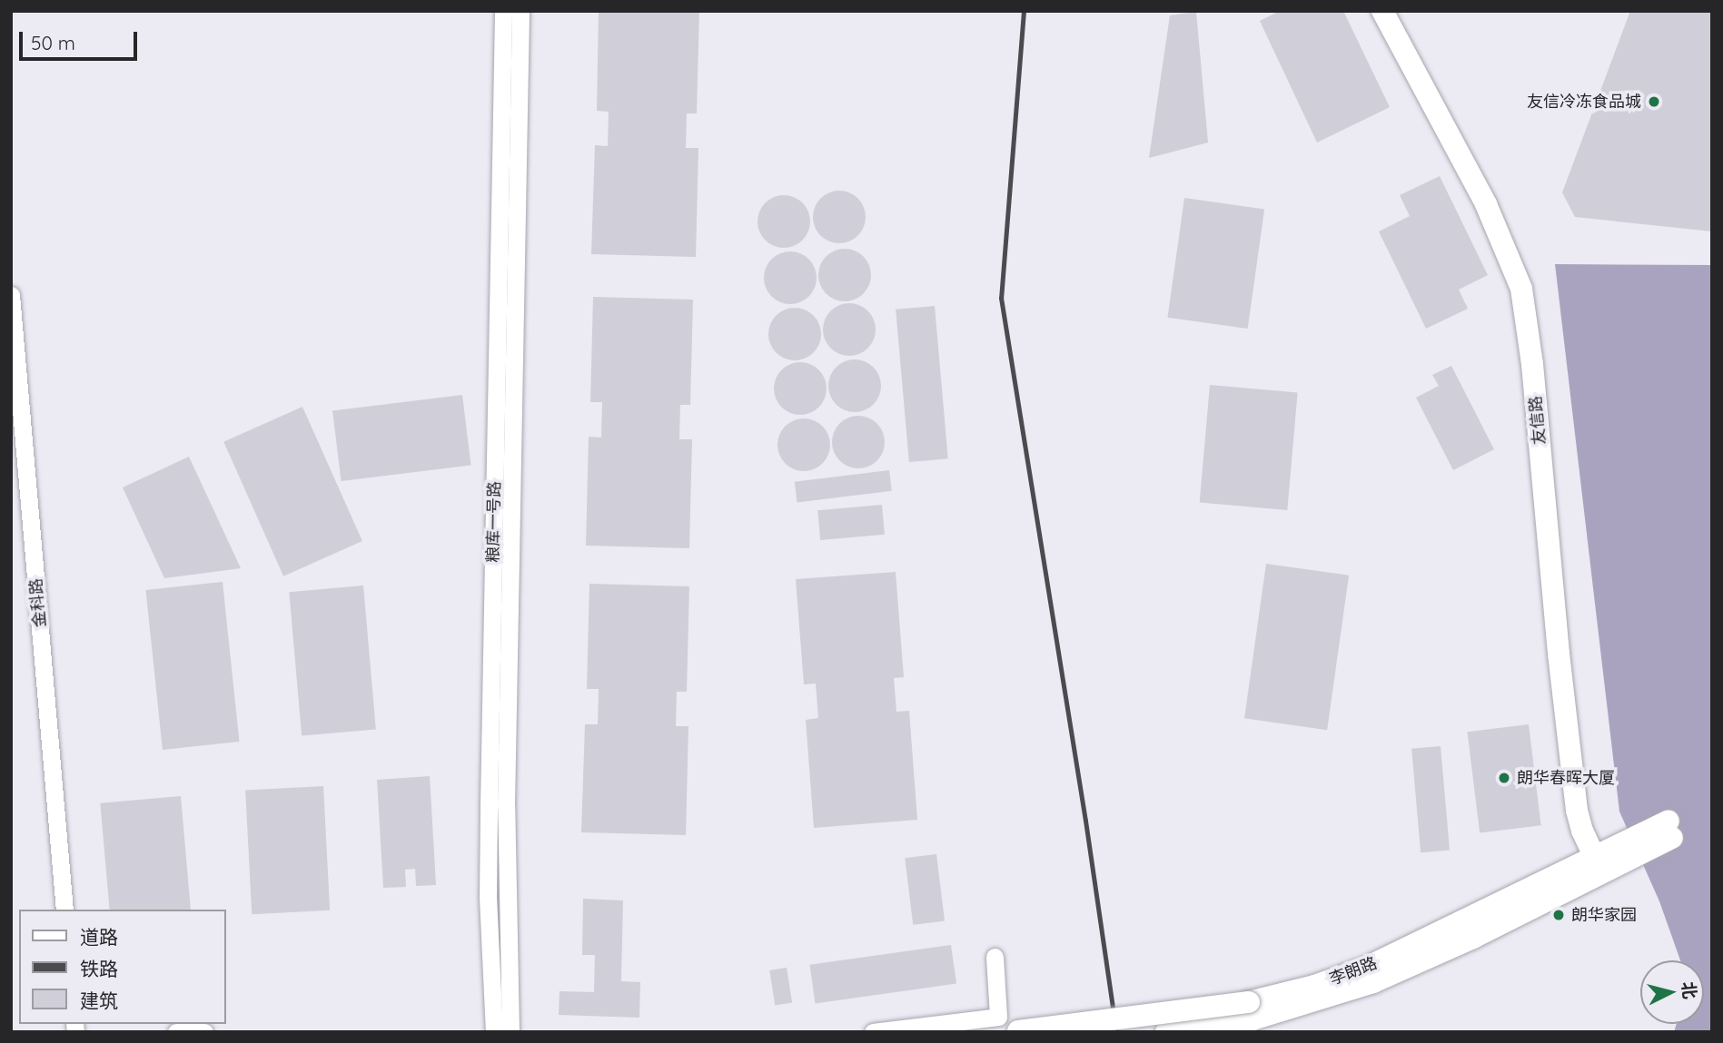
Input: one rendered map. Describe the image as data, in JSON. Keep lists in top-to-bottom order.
{
  "streets": {
    "street": [
      "友信路",
      "粮库一号路",
      "金科路",
      "李朗路"
    ]
  },
  "crossings": [
    ["友信路", "李朗路"]
  ],
  "places": ["友信冷冻食品城", "朗华春晖大厦", "朗华家园"],
  "legend": ["道路", "铁路", "建筑"],
  "scale_bar": "50 m",
  "north": "right"
}
